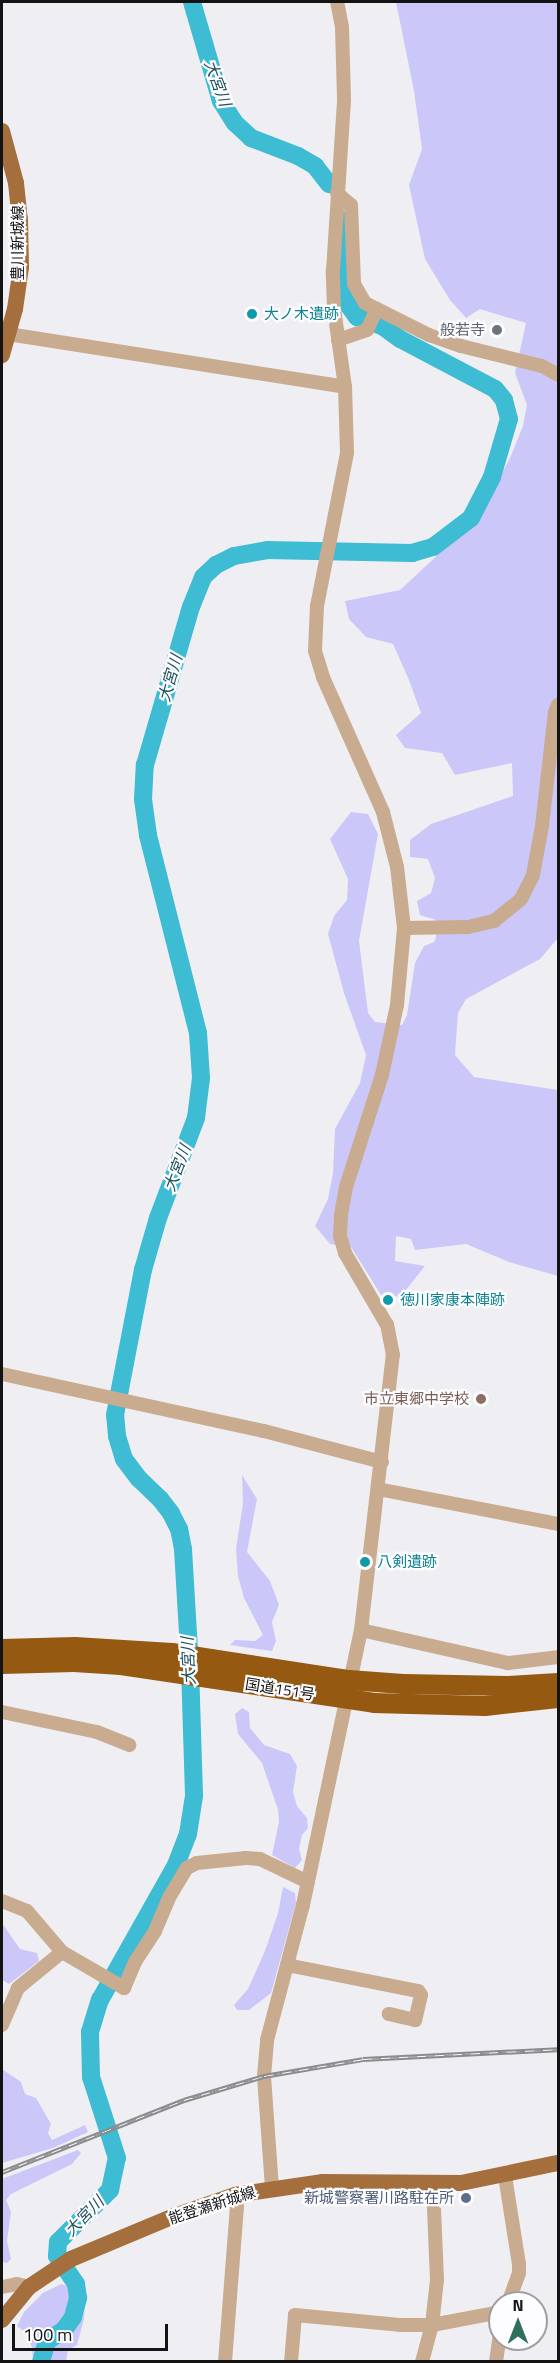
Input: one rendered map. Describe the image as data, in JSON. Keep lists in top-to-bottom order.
{
  "streets": {
    "highway": ["国道151号"],
    "main road": ["豊川新城線", "能登瀬新城線"]
  },
  "water": ["大宮川"],
  "places": [
    "大ノ木遺跡",
    "般若寺",
    "徳川家康本陣跡",
    "市立東郷中学校",
    "八剣遺跡",
    "新城警察署川路駐在所"
  ],
  "scale_bar": "100 m",
  "north": "top"
}
